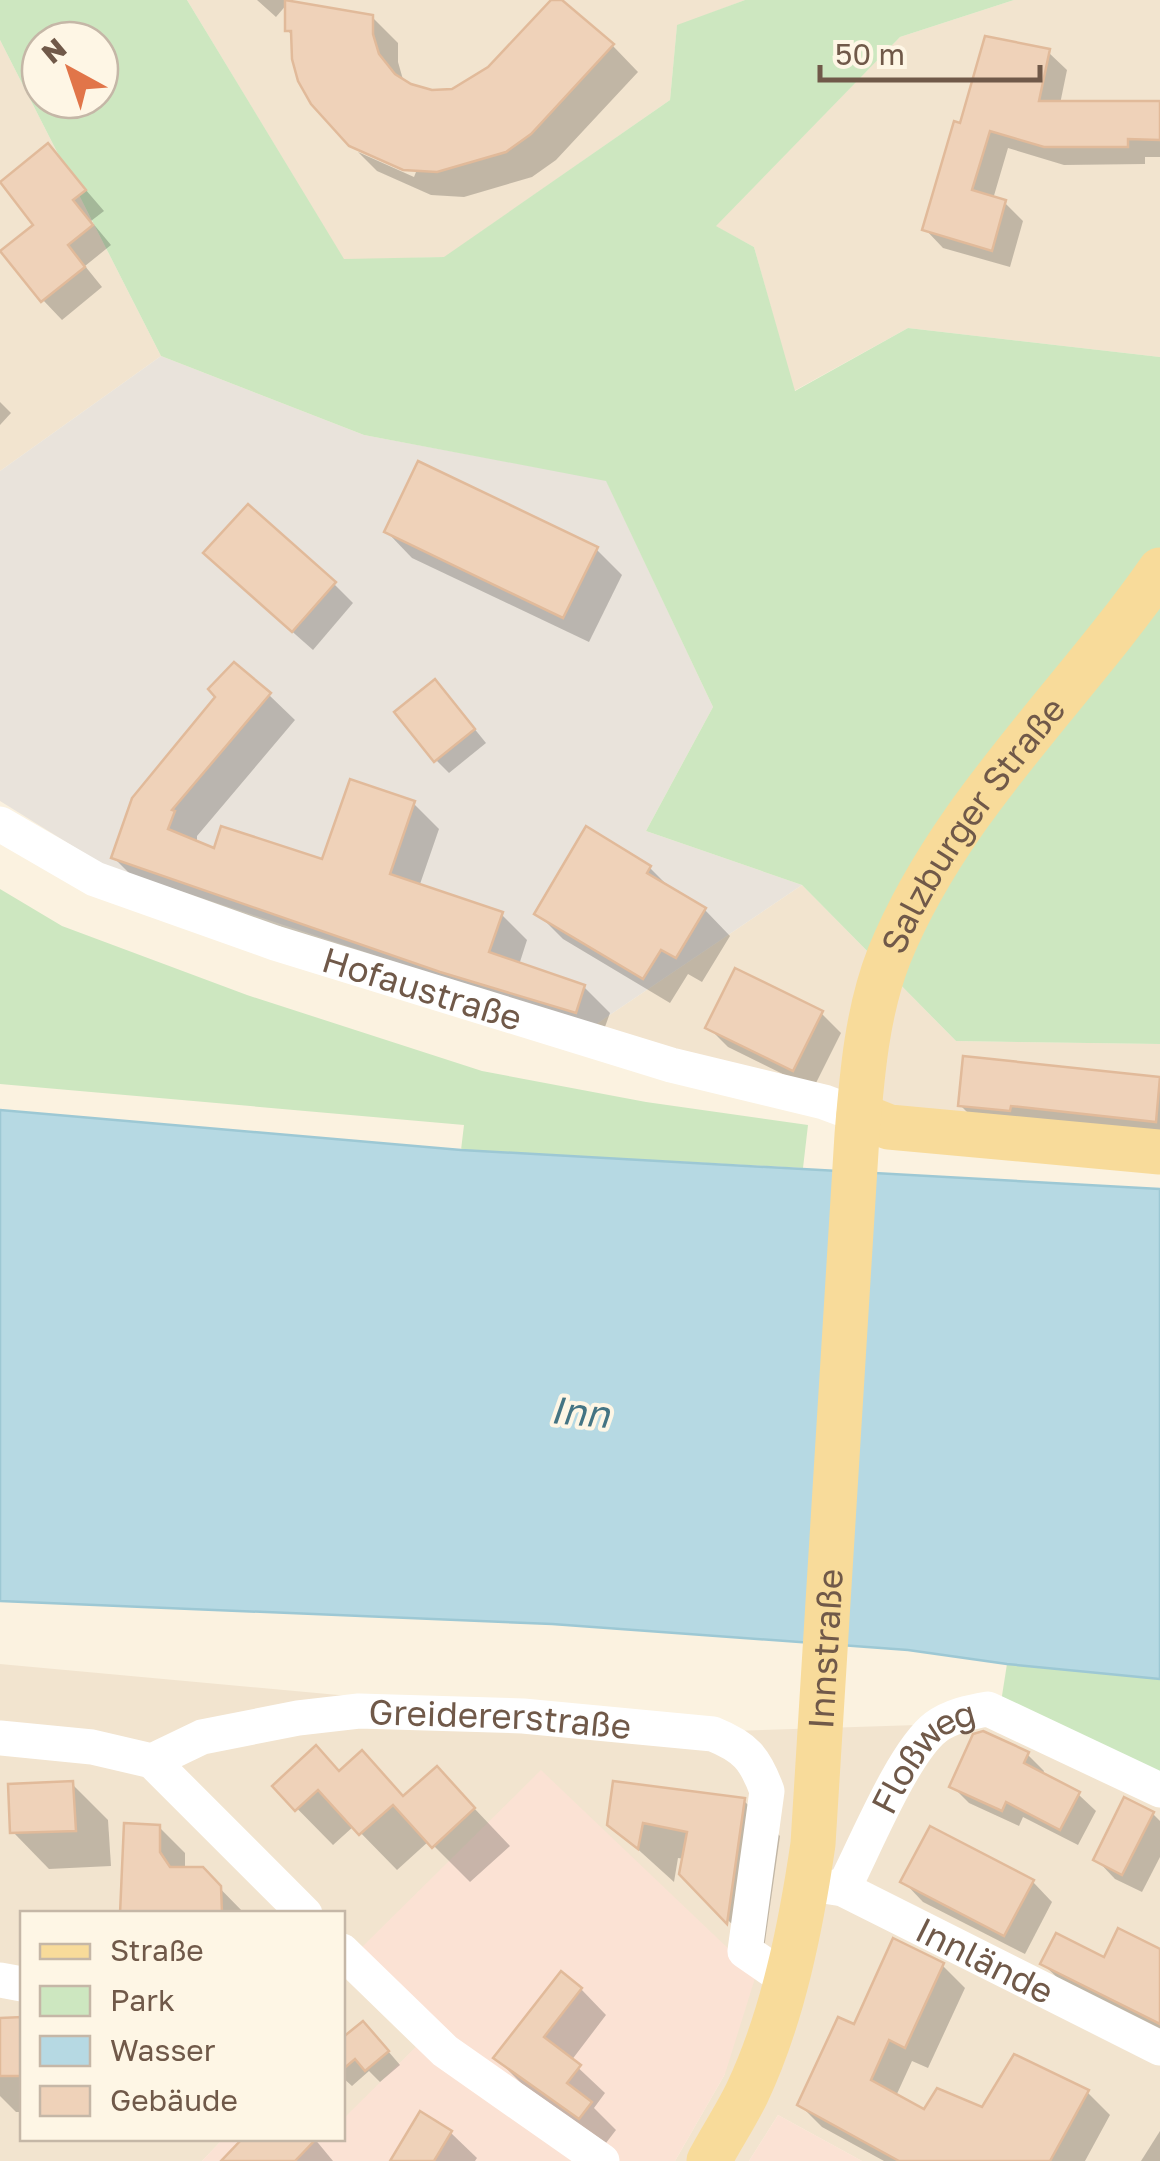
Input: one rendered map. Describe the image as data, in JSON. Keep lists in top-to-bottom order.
{
  "streets": {
    "main road": ["Salzburger Straße", "Innstraße"],
    "street": [
      "Hofaustraße",
      "Greidererstraße",
      "Floßweg",
      "Innlände"
    ]
  },
  "crossings": [
    ["Salzburger Straße", "Hofaustraße"],
    ["Salzburger Straße", "Innstraße"],
    ["Hofaustraße", "Innstraße"],
    ["Innstraße", "Greidererstraße"],
    ["Innstraße", "Floßweg"],
    ["Innstraße", "Innlände"],
    ["Floßweg", "Innlände"]
  ],
  "water": ["Inn"],
  "legend": [
    "Straße",
    "Park",
    "Wasser",
    "Gebäude"
  ],
  "scale_bar": "50 m",
  "north": "top left"
}
